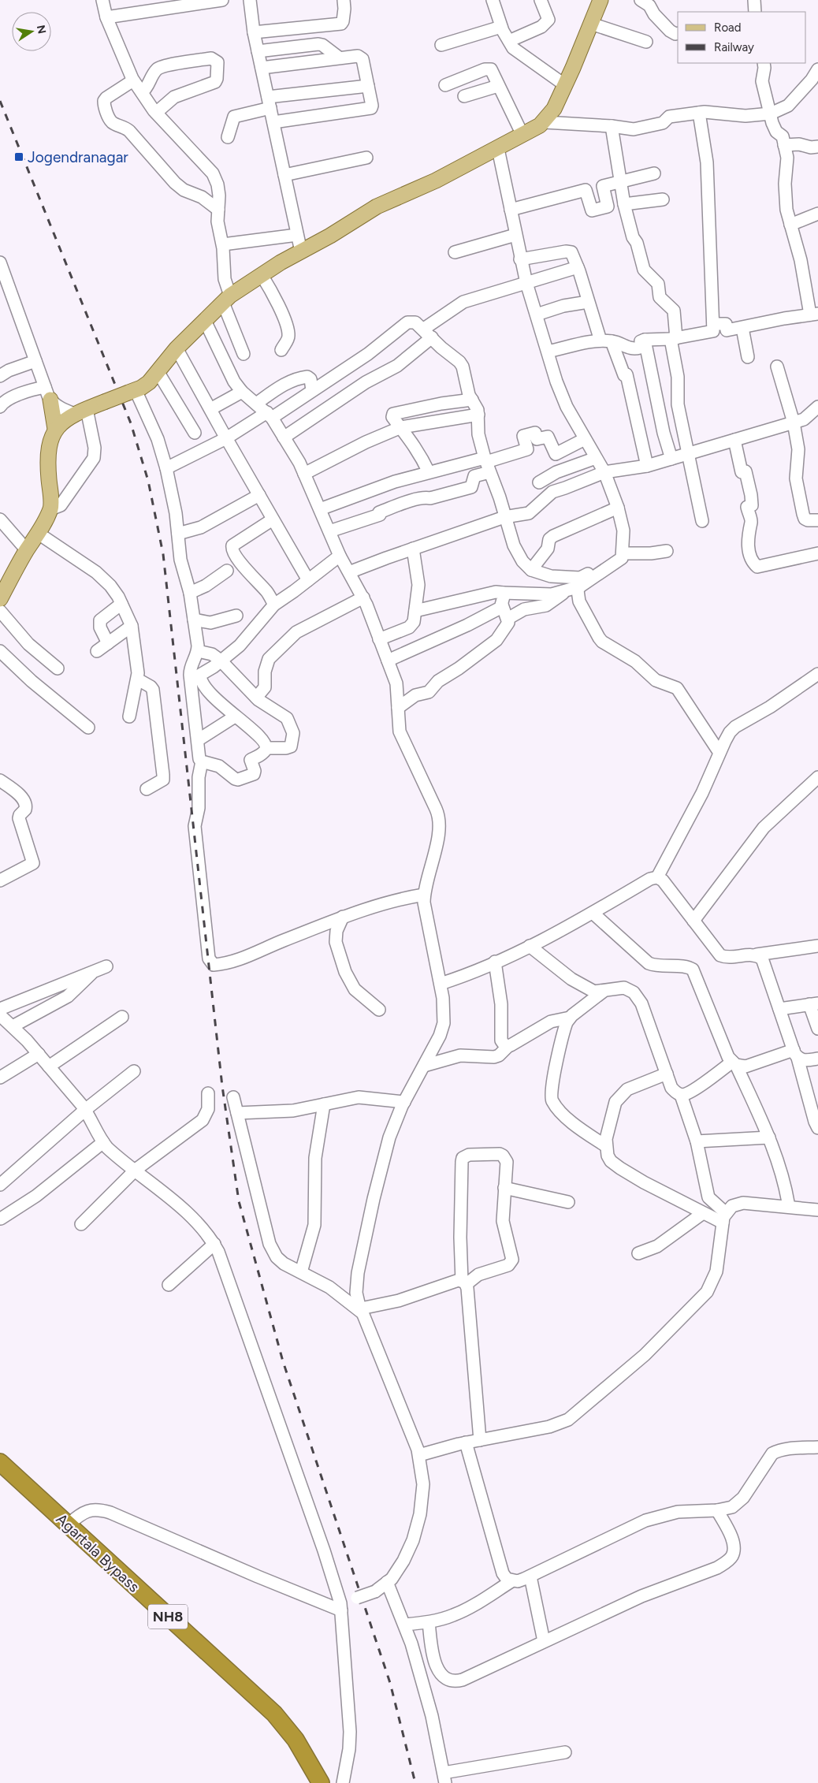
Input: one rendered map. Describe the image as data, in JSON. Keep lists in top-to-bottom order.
{
  "streets": {
    "highway": ["Agartala Bypass", "NH8"]
  },
  "places": {
    "transit": ["Jogendranagar"]
  },
  "legend": ["Road", "Railway"],
  "north": "right"
}
